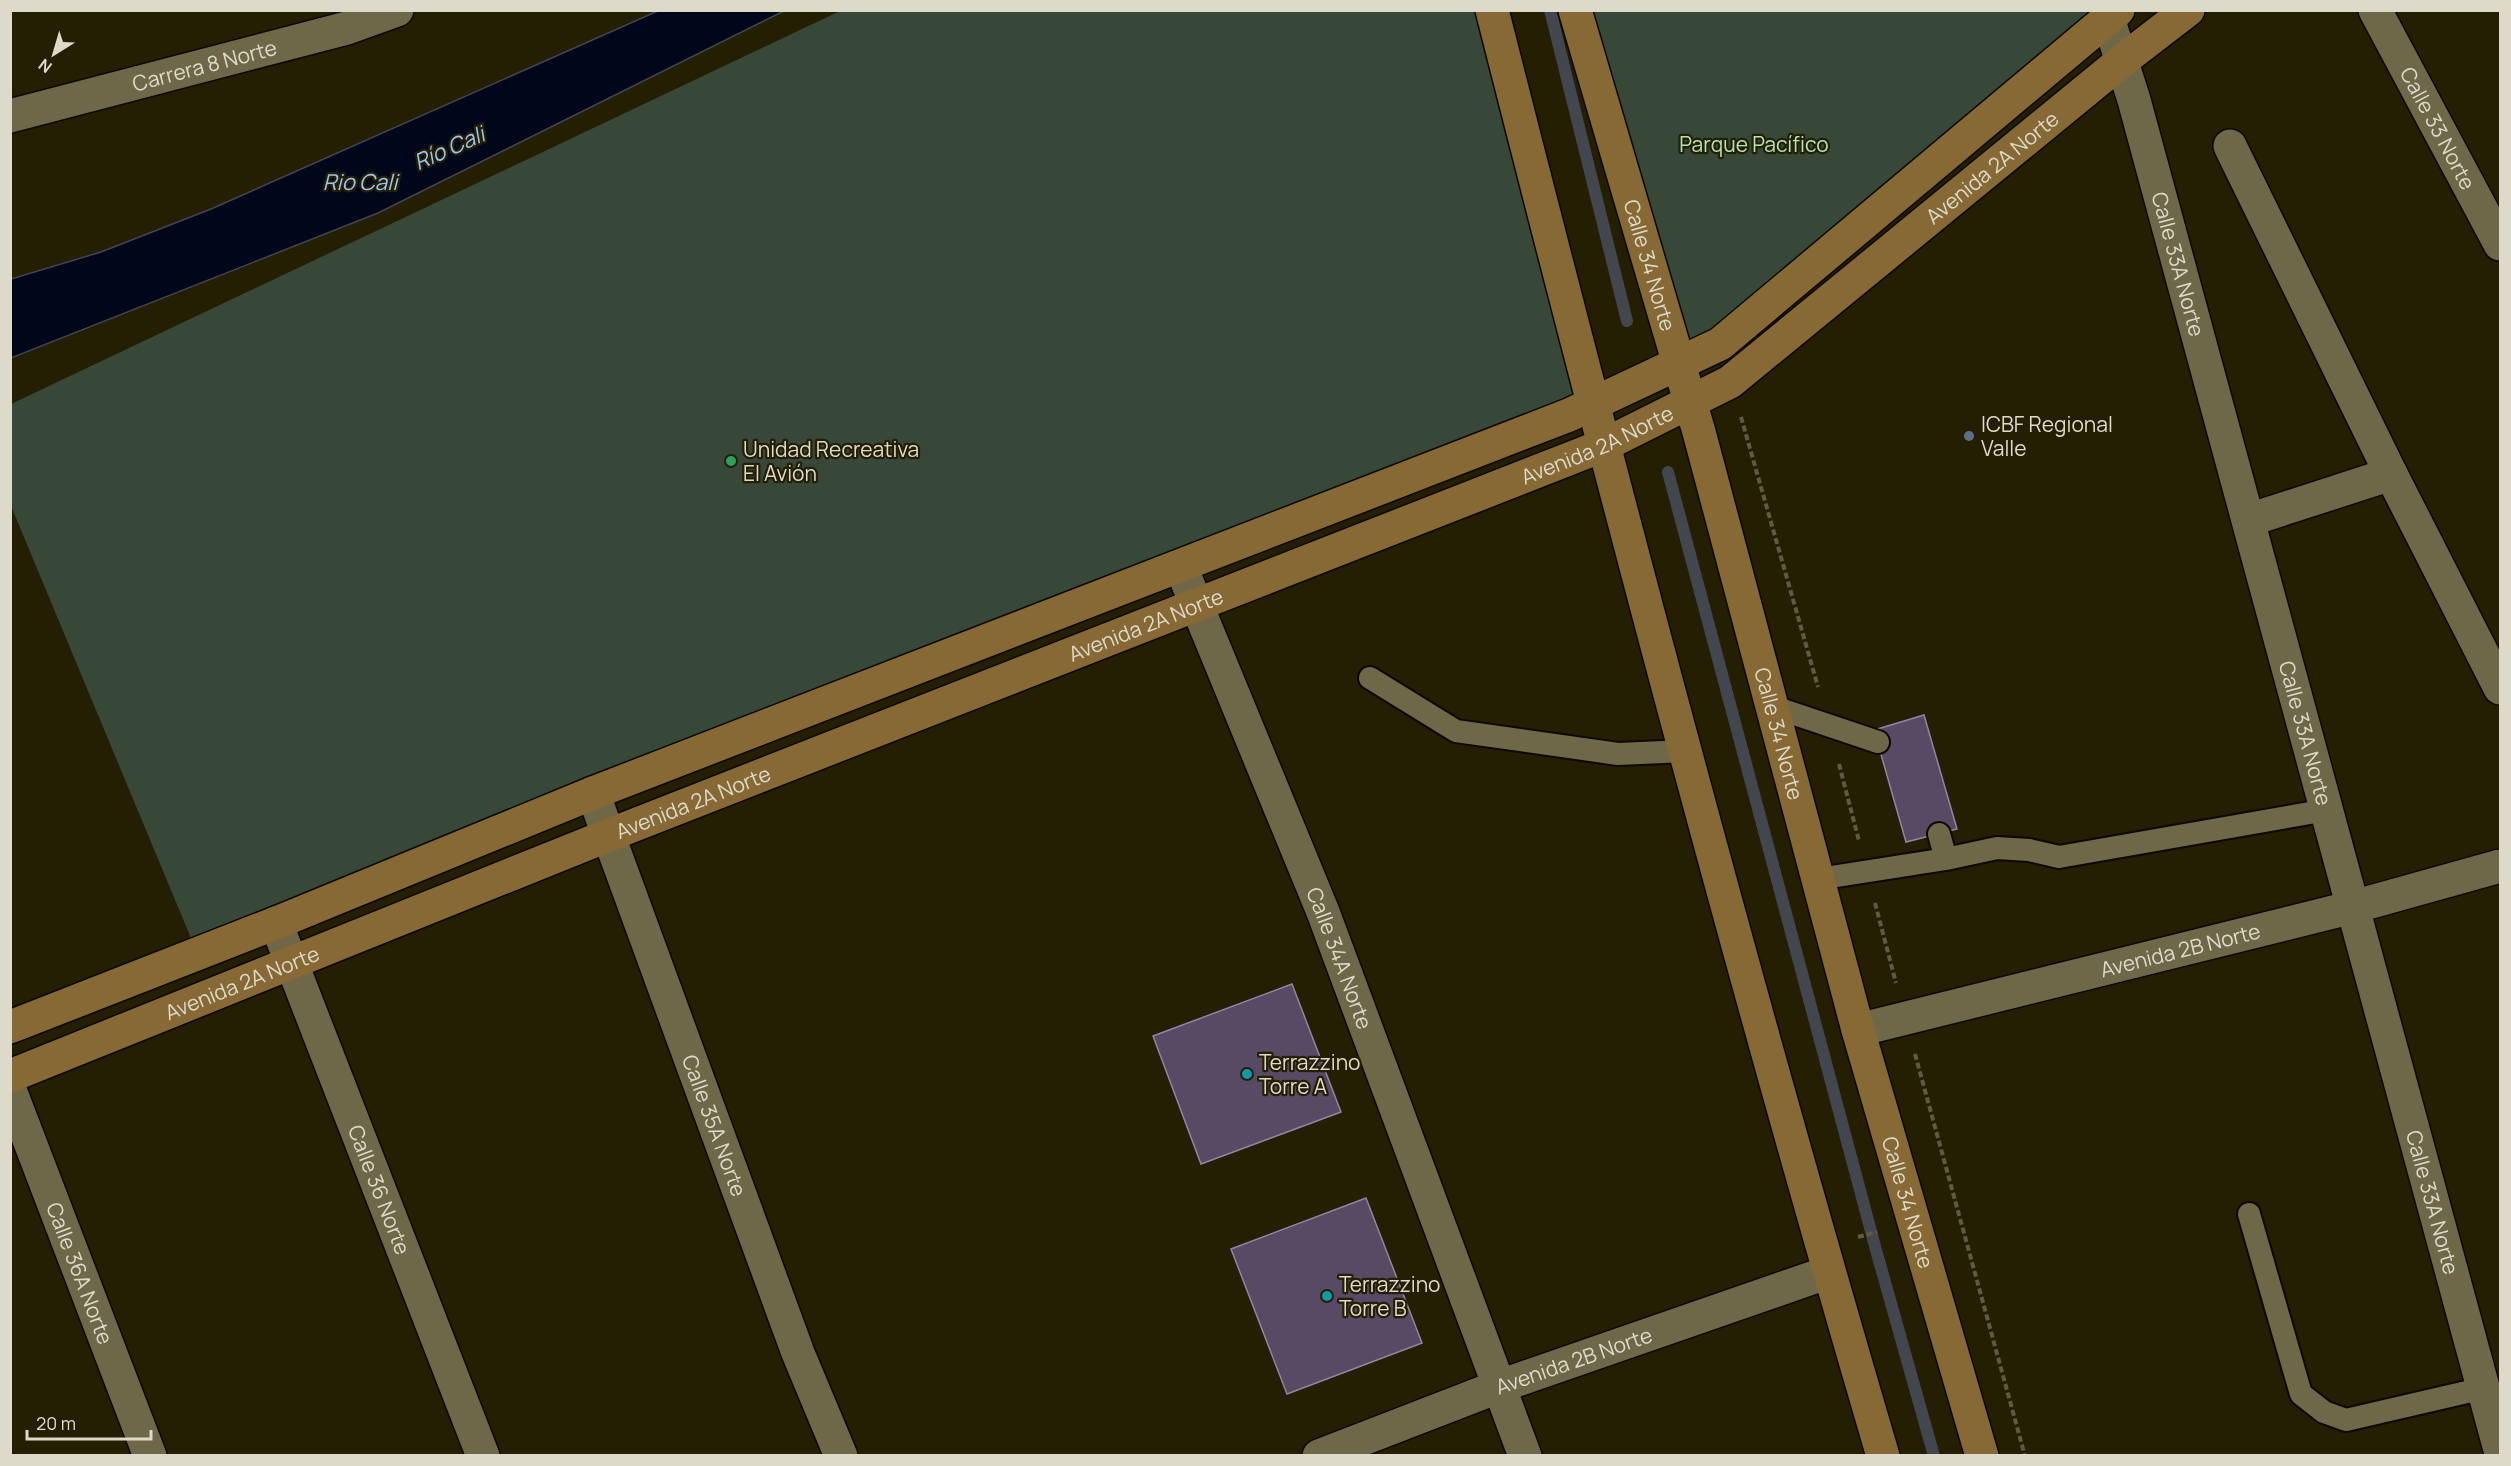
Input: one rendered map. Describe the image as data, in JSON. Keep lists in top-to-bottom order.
{
  "streets": {
    "main road": ["Avenida 2A Norte", "Calle 34 Norte"],
    "street": [
      "Carrera 8 Norte",
      "Calle 33 Norte",
      "Calle 33A Norte",
      "Avenida 2B Norte",
      "Calle 34A Norte",
      "Calle 35A Norte",
      "Calle 36 Norte",
      "Calle 36A Norte"
    ]
  },
  "crossings": [
    ["Avenida 2A Norte", "Calle 34 Norte"],
    ["Avenida 2A Norte", "Calle 33A Norte"],
    ["Avenida 2A Norte", "Calle 34A Norte"],
    ["Avenida 2A Norte", "Calle 35A Norte"],
    ["Avenida 2A Norte", "Calle 36 Norte"],
    ["Calle 34 Norte", "Avenida 2B Norte"],
    ["Calle 33A Norte", "Avenida 2B Norte"],
    ["Avenida 2B Norte", "Calle 34A Norte"]
  ],
  "water": ["Río Cali", "Rio Cali"],
  "parks": ["Parque Pacífico"],
  "places": [
    "ICBF Regional Valle",
    "Unidad Recreativa El Avión",
    "Terrazzino Torre A",
    "Terrazzino Torre B"
  ],
  "scale_bar": "20 m",
  "north": "bottom left"
}
